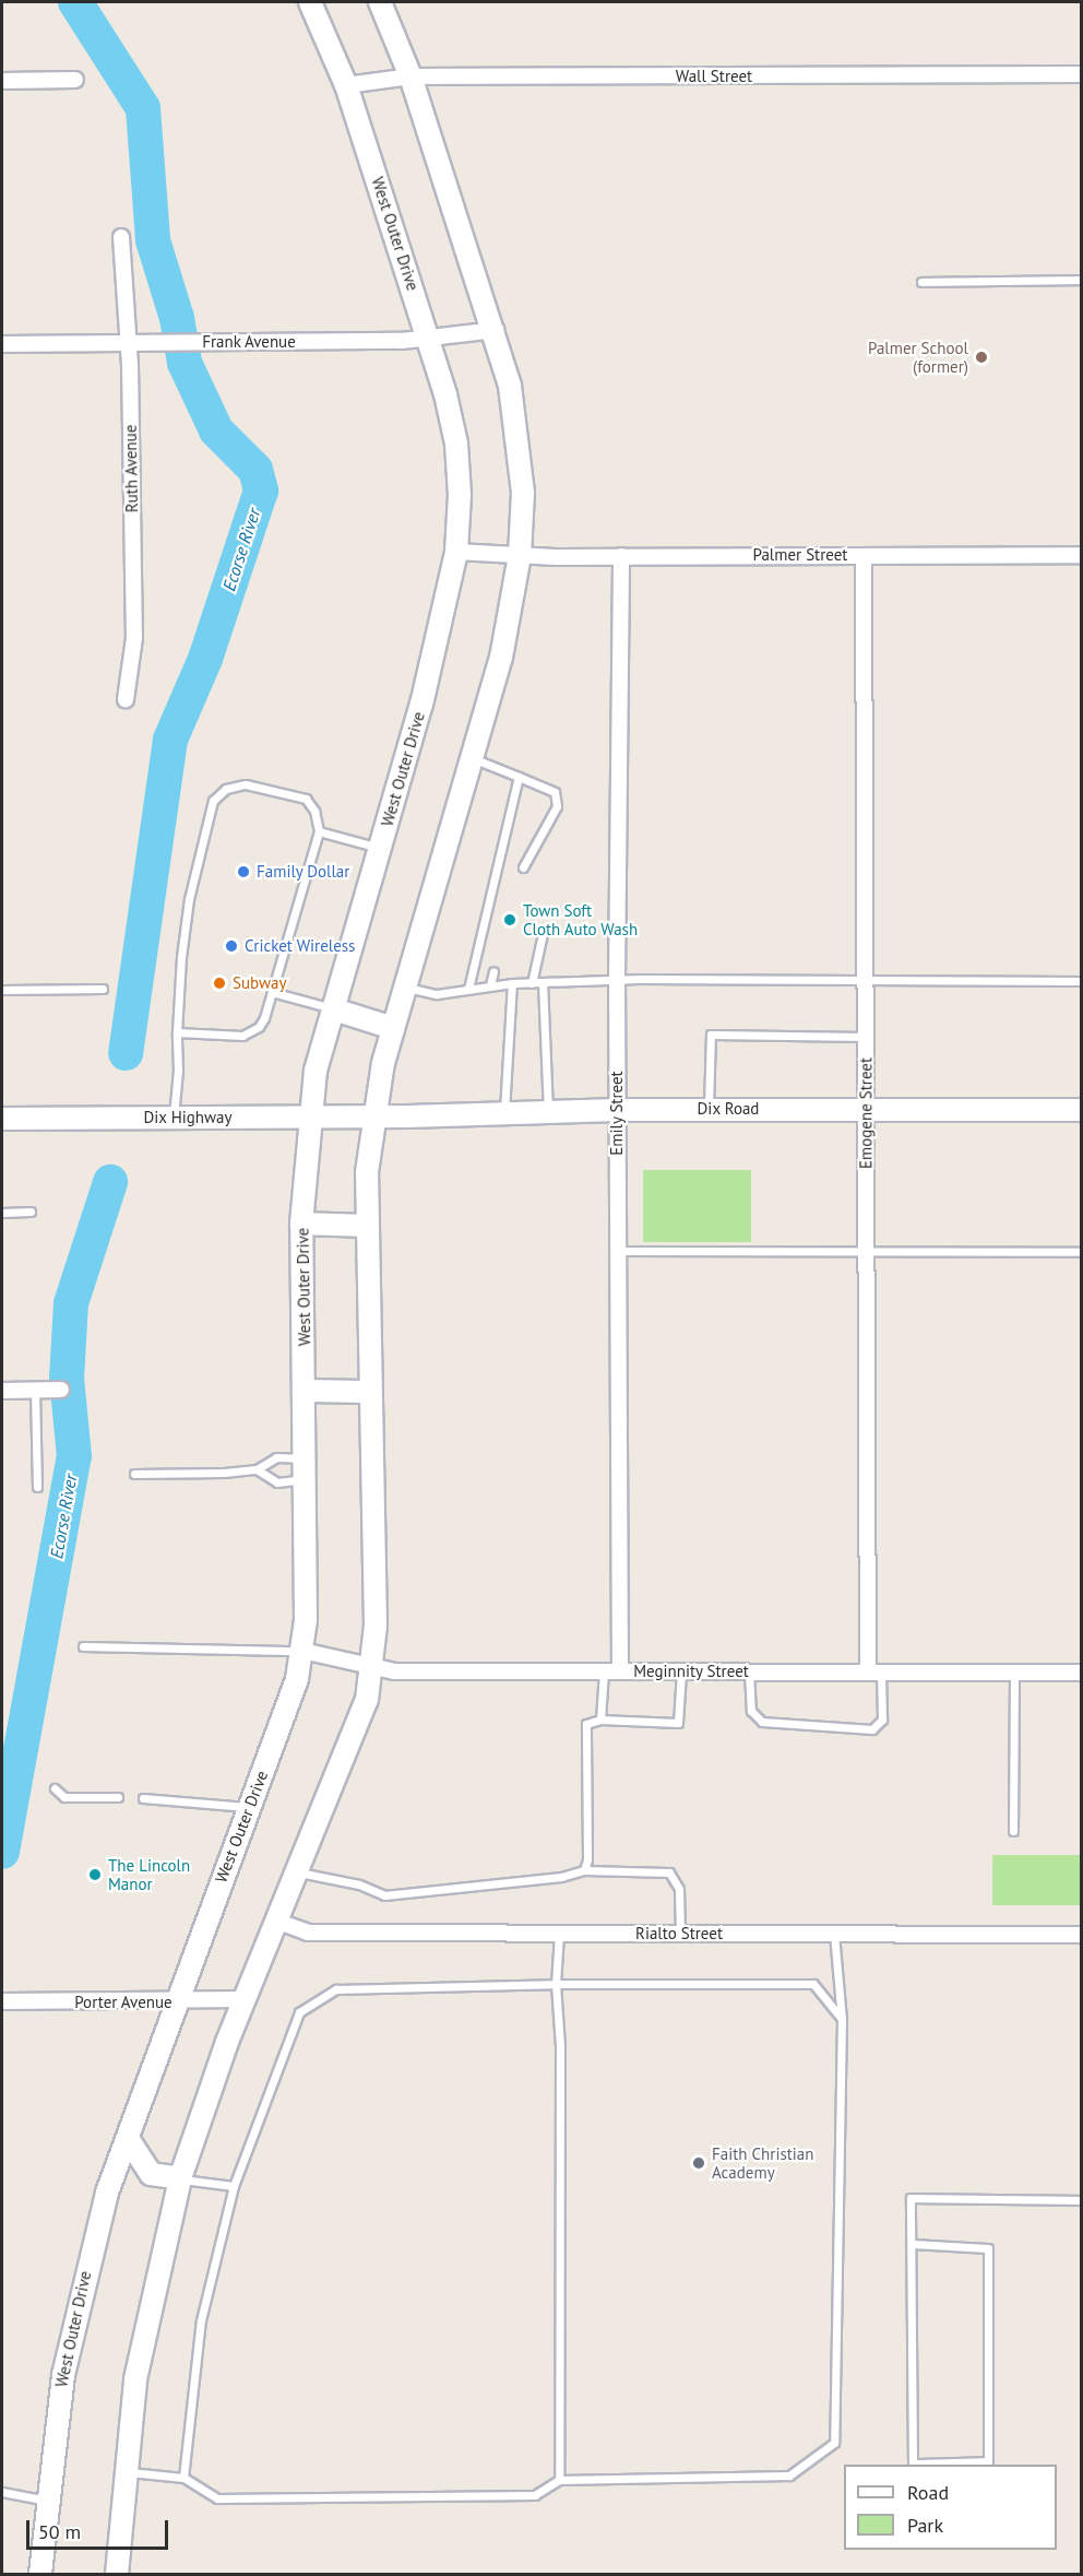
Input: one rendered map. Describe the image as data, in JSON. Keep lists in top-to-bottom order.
{
  "streets": {
    "main road": ["West Outer Drive", "Dix Road", "Dix Highway"],
    "street": [
      "Wall Street",
      "Frank Avenue",
      "Ruth Avenue",
      "Palmer Street",
      "Emily Street",
      "Emogene Street",
      "Meginnity Street",
      "Rialto Street",
      "Porter Avenue"
    ]
  },
  "crossings": [
    ["Wall Street", "West Outer Drive"],
    ["West Outer Drive", "Frank Avenue"],
    ["West Outer Drive", "Palmer Street"],
    ["West Outer Drive", "Dix Highway"],
    ["West Outer Drive", "Meginnity Street"],
    ["West Outer Drive", "Porter Avenue"],
    ["Frank Avenue", "Ruth Avenue"],
    ["Palmer Street", "Emily Street"],
    ["Palmer Street", "Emogene Street"],
    ["Dix Road", "Emily Street"],
    ["Dix Road", "Emogene Street"],
    ["Dix Road", "Dix Highway"],
    ["Emily Street", "Meginnity Street"],
    ["Emogene Street", "Meginnity Street"]
  ],
  "water": ["Ecorse River"],
  "places": [
    "Palmer School (former)",
    "Family Dollar",
    "Town Soft Cloth Auto Wash",
    "Cricket Wireless",
    "Subway",
    "The Lincoln Manor",
    "Faith Christian Academy"
  ],
  "legend": ["Road", "Park"],
  "scale_bar": "50 m"
}
